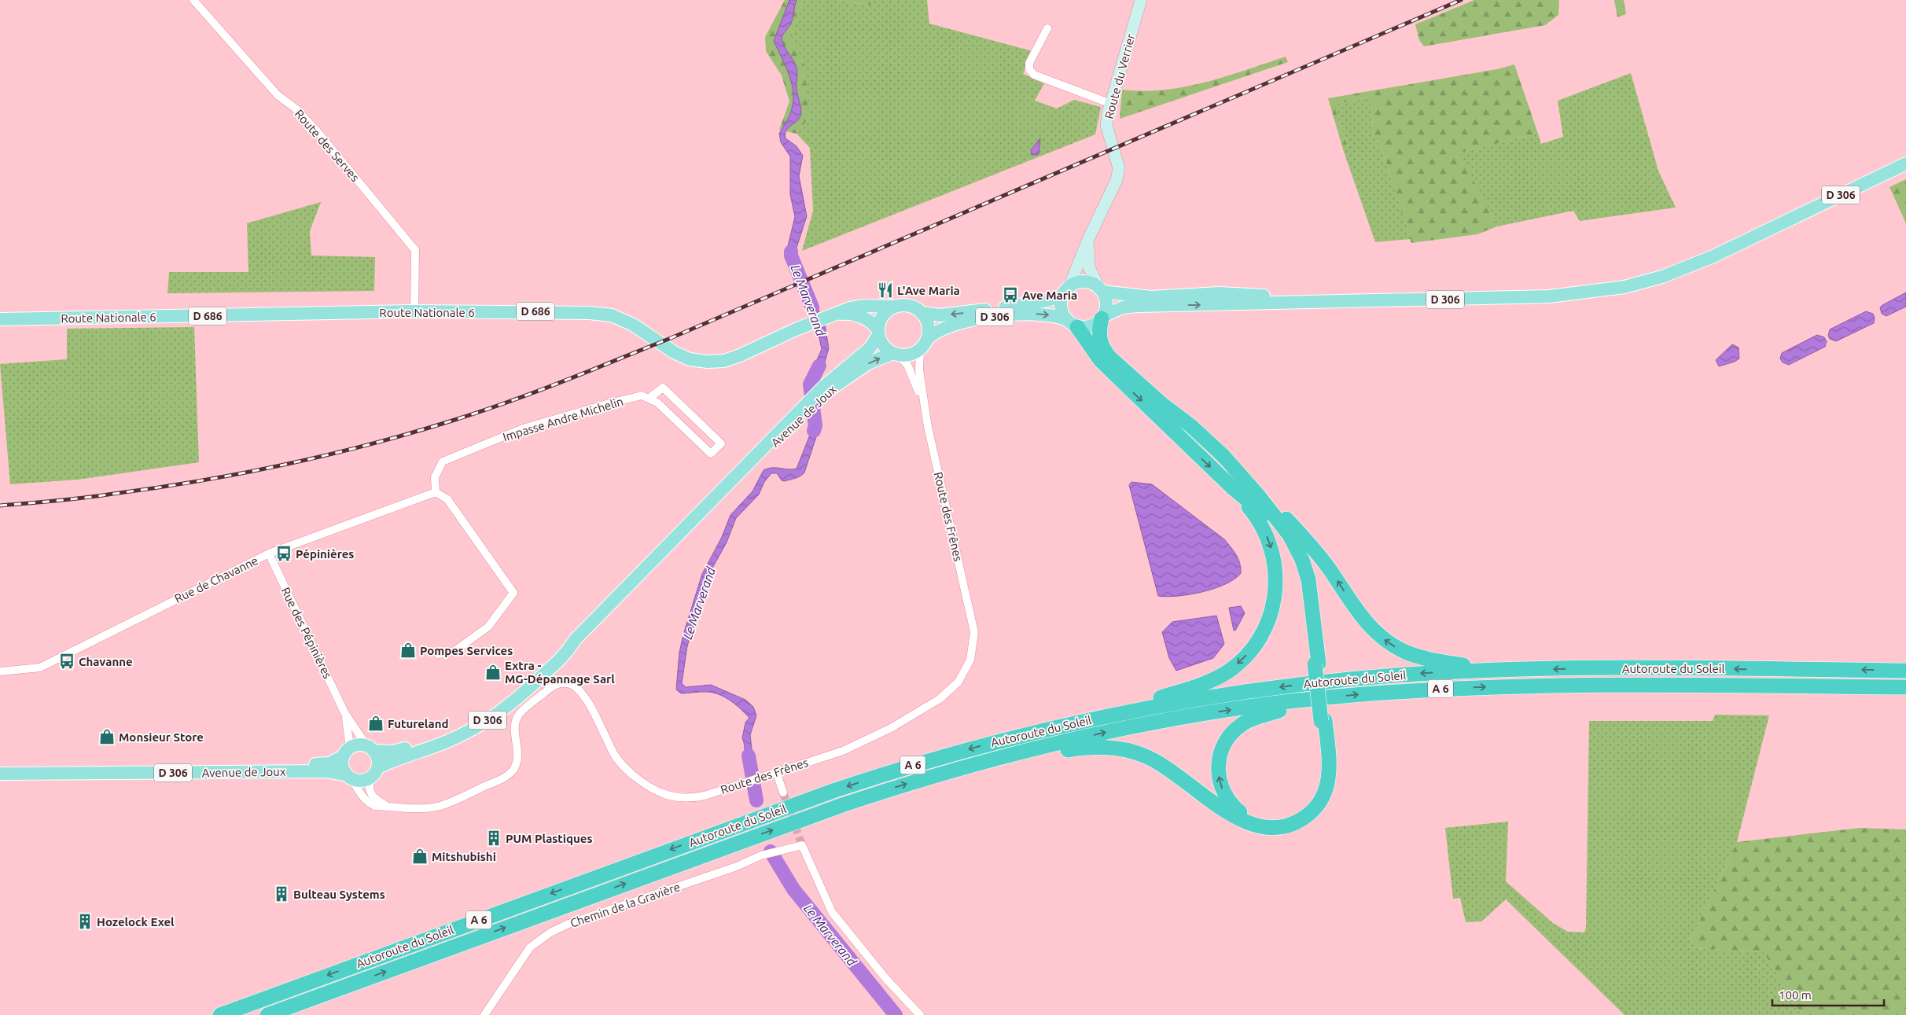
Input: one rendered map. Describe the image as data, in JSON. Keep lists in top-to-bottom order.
{
  "streets": {
    "highway": ["Autoroute du Soleil", "A 6"],
    "main road": [
      "Route du Verrier",
      "D 306",
      "D 686",
      "Route Nationale 6",
      "Avenue de Joux"
    ],
    "street": [
      "Route des Serves",
      "Impasse Andre Michelin",
      "Route des Frênes",
      "Rue de Chavanne",
      "Rue des Pépinières",
      "Chemin de la Gravière"
    ]
  },
  "crossings": [
    ["Route du Verrier", "D 306"],
    ["Route des Serves", "Route Nationale 6"],
    ["D 306", "Route Nationale 6"],
    ["D 306", "Avenue de Joux"],
    ["D 306", "Route des Frênes"],
    ["Route Nationale 6", "Avenue de Joux"],
    ["Route Nationale 6", "Route des Frênes"],
    ["Avenue de Joux", "Route des Frênes"],
    ["Avenue de Joux", "Rue des Pépinières"],
    ["Impasse Andre Michelin", "Rue de Chavanne"],
    ["Route des Frênes", "Rue des Pépinières"],
    ["Rue de Chavanne", "Rue des Pépinières"]
  ],
  "water": ["Le Marverand"],
  "places": {
    "restaurant": ["L'Ave Maria"],
    "bus stop": ["Ave Maria", "Pépinières", "Chavanne"],
    "shop": [
      "Pompes Services",
      "Extra - MG-Dépannage Sarl",
      "Futureland",
      "Monsieur Store",
      "Mitshubishi"
    ],
    "building": ["PUM Plastiques", "Bulteau Systems", "Hozelock Exel"]
  },
  "scale_bar": "100 m"
}
